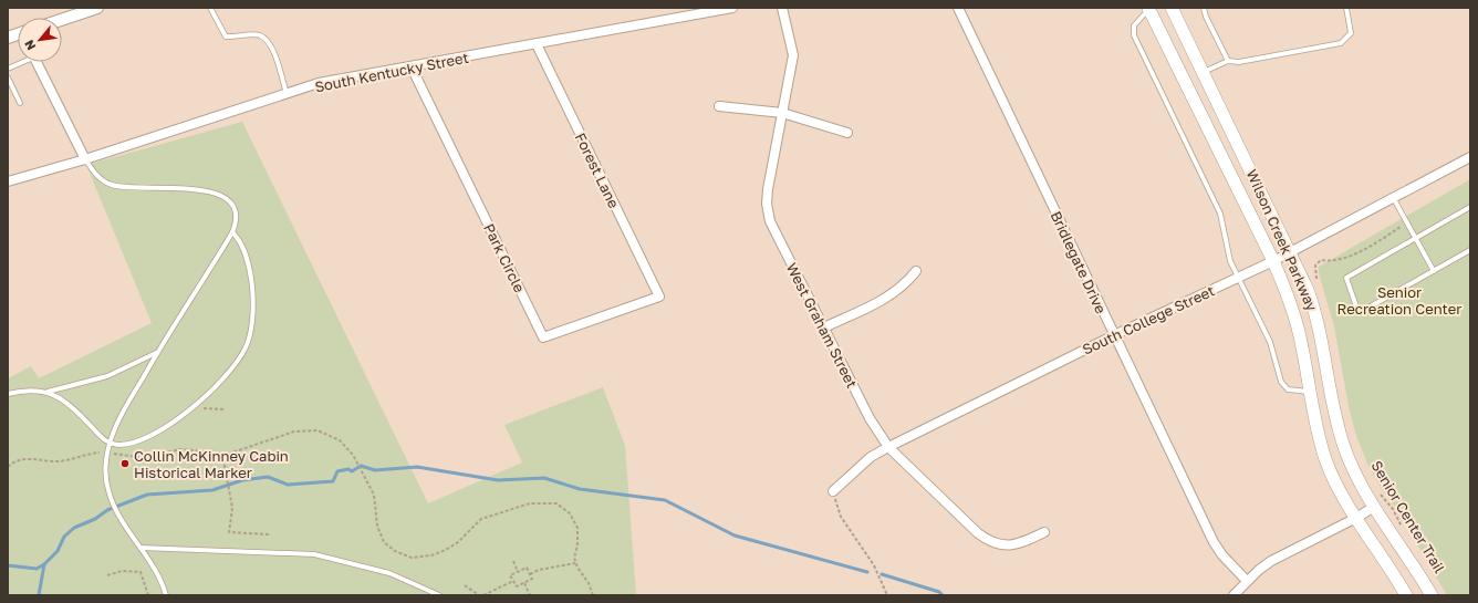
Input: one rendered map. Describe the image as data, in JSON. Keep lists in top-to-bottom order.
{
  "streets": {
    "main road": ["Wilson Creek Parkway"],
    "street": [
      "South Kentucky Street",
      "Forest Lane",
      "Park Circle",
      "Bridlegate Drive",
      "South College Street",
      "West Graham Street"
    ],
    "path": ["Senior Center Trail"]
  },
  "crossings": [
    ["South Kentucky Street", "Forest Lane"],
    ["South Kentucky Street", "Park Circle"],
    ["Forest Lane", "Park Circle"],
    ["Wilson Creek Parkway", "South College Street"],
    ["Bridlegate Drive", "South College Street"],
    ["South College Street", "West Graham Street"]
  ],
  "parks": ["Senior Recreation Center"],
  "places": ["Collin McKinney Cabin Historical Marker"],
  "north": "bottom left"
}
